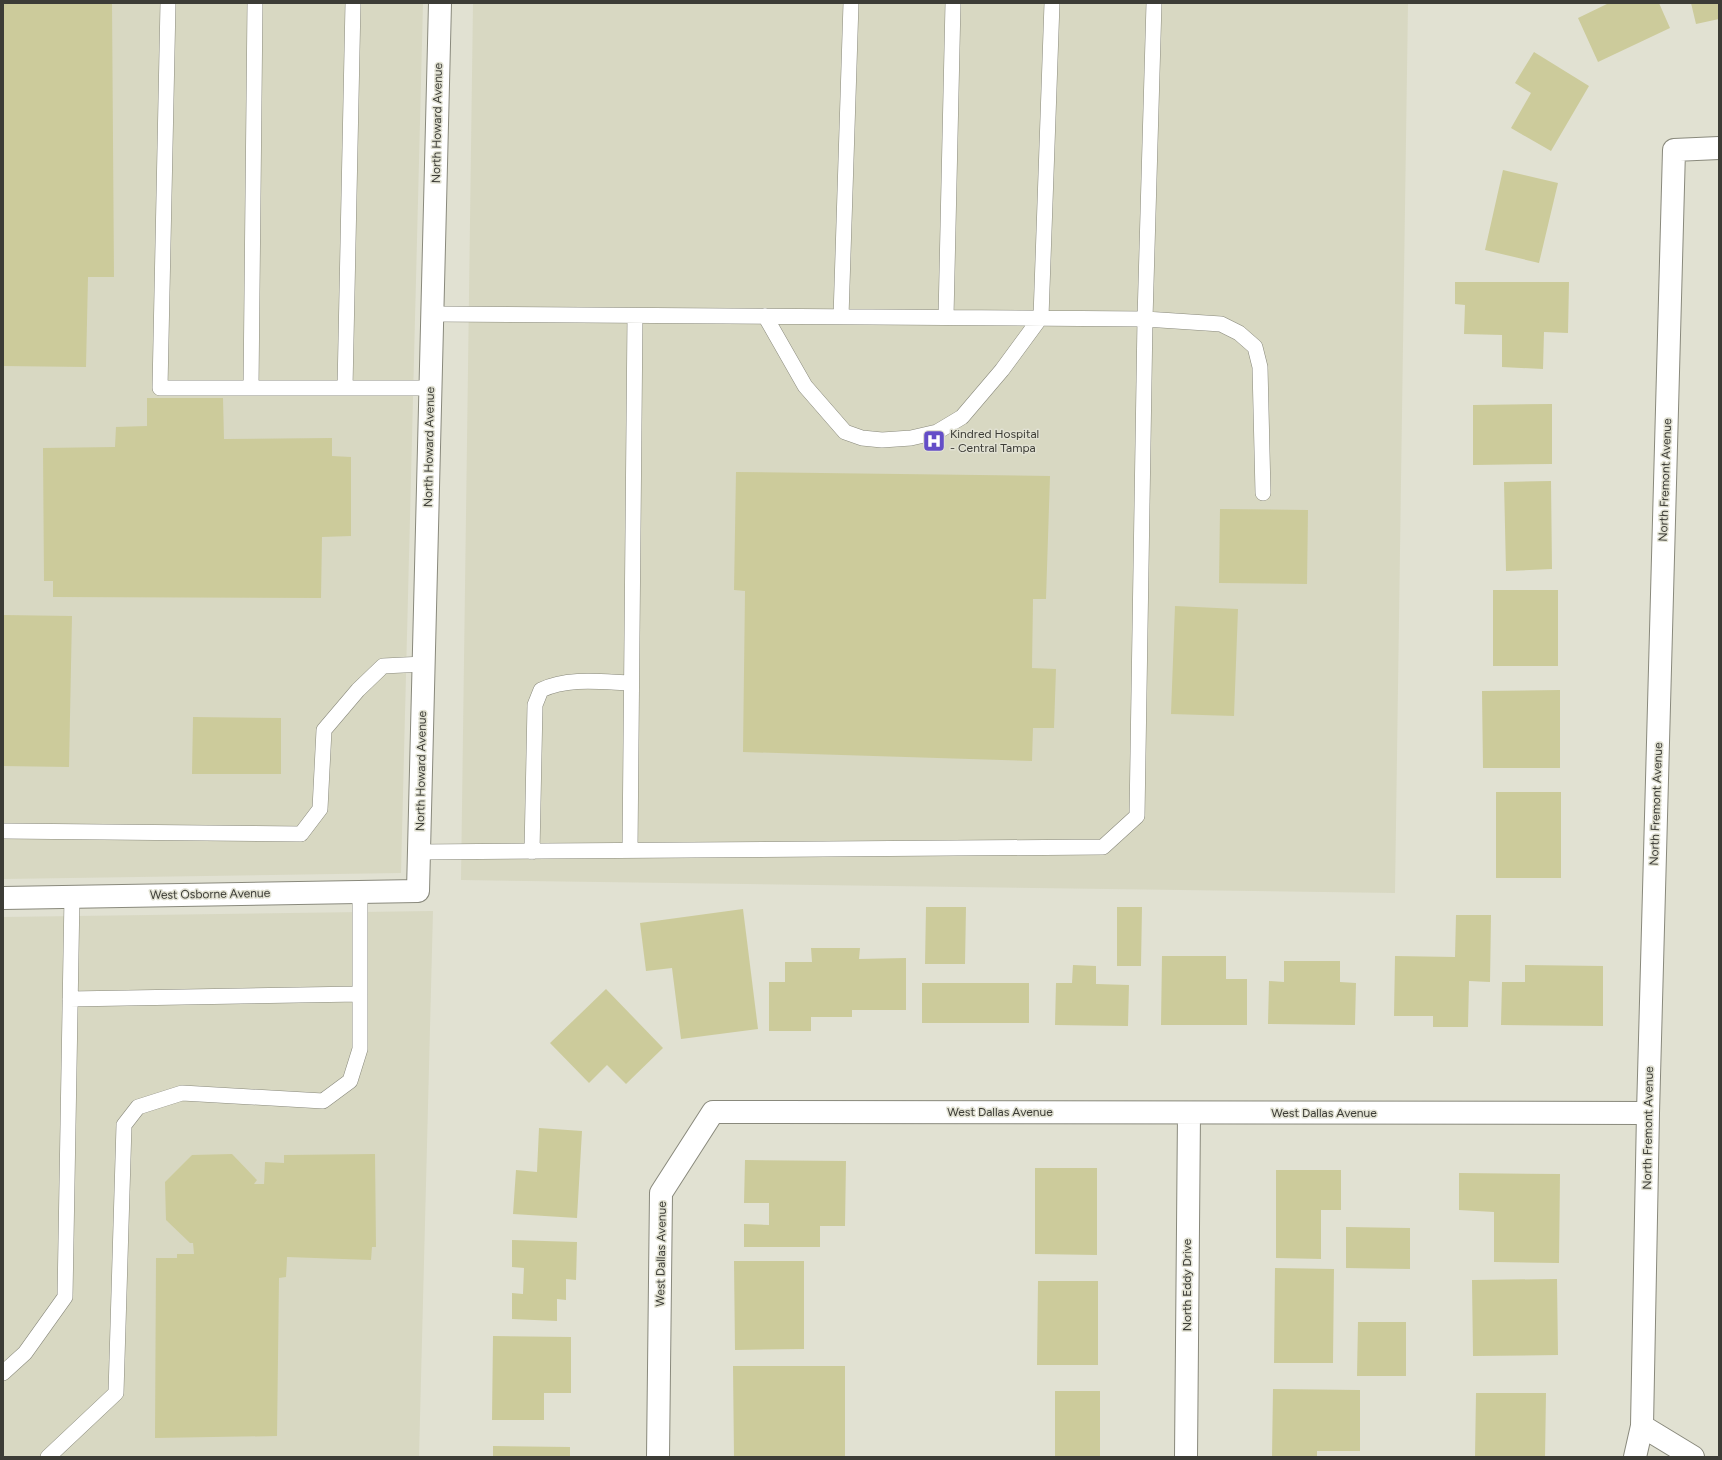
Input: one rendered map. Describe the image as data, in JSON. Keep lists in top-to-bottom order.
{
  "streets": {
    "street": [
      "North Howard Avenue",
      "North Fremont Avenue",
      "West Osborne Avenue",
      "West Dallas Avenue",
      "North Eddy Drive"
    ]
  },
  "crossings": [
    ["North Howard Avenue", "West Osborne Avenue"],
    ["North Fremont Avenue", "West Dallas Avenue"],
    ["West Dallas Avenue", "North Eddy Drive"]
  ],
  "places": {
    "hospital": ["Kindred Hospital - Central Tampa"]
  }
}
